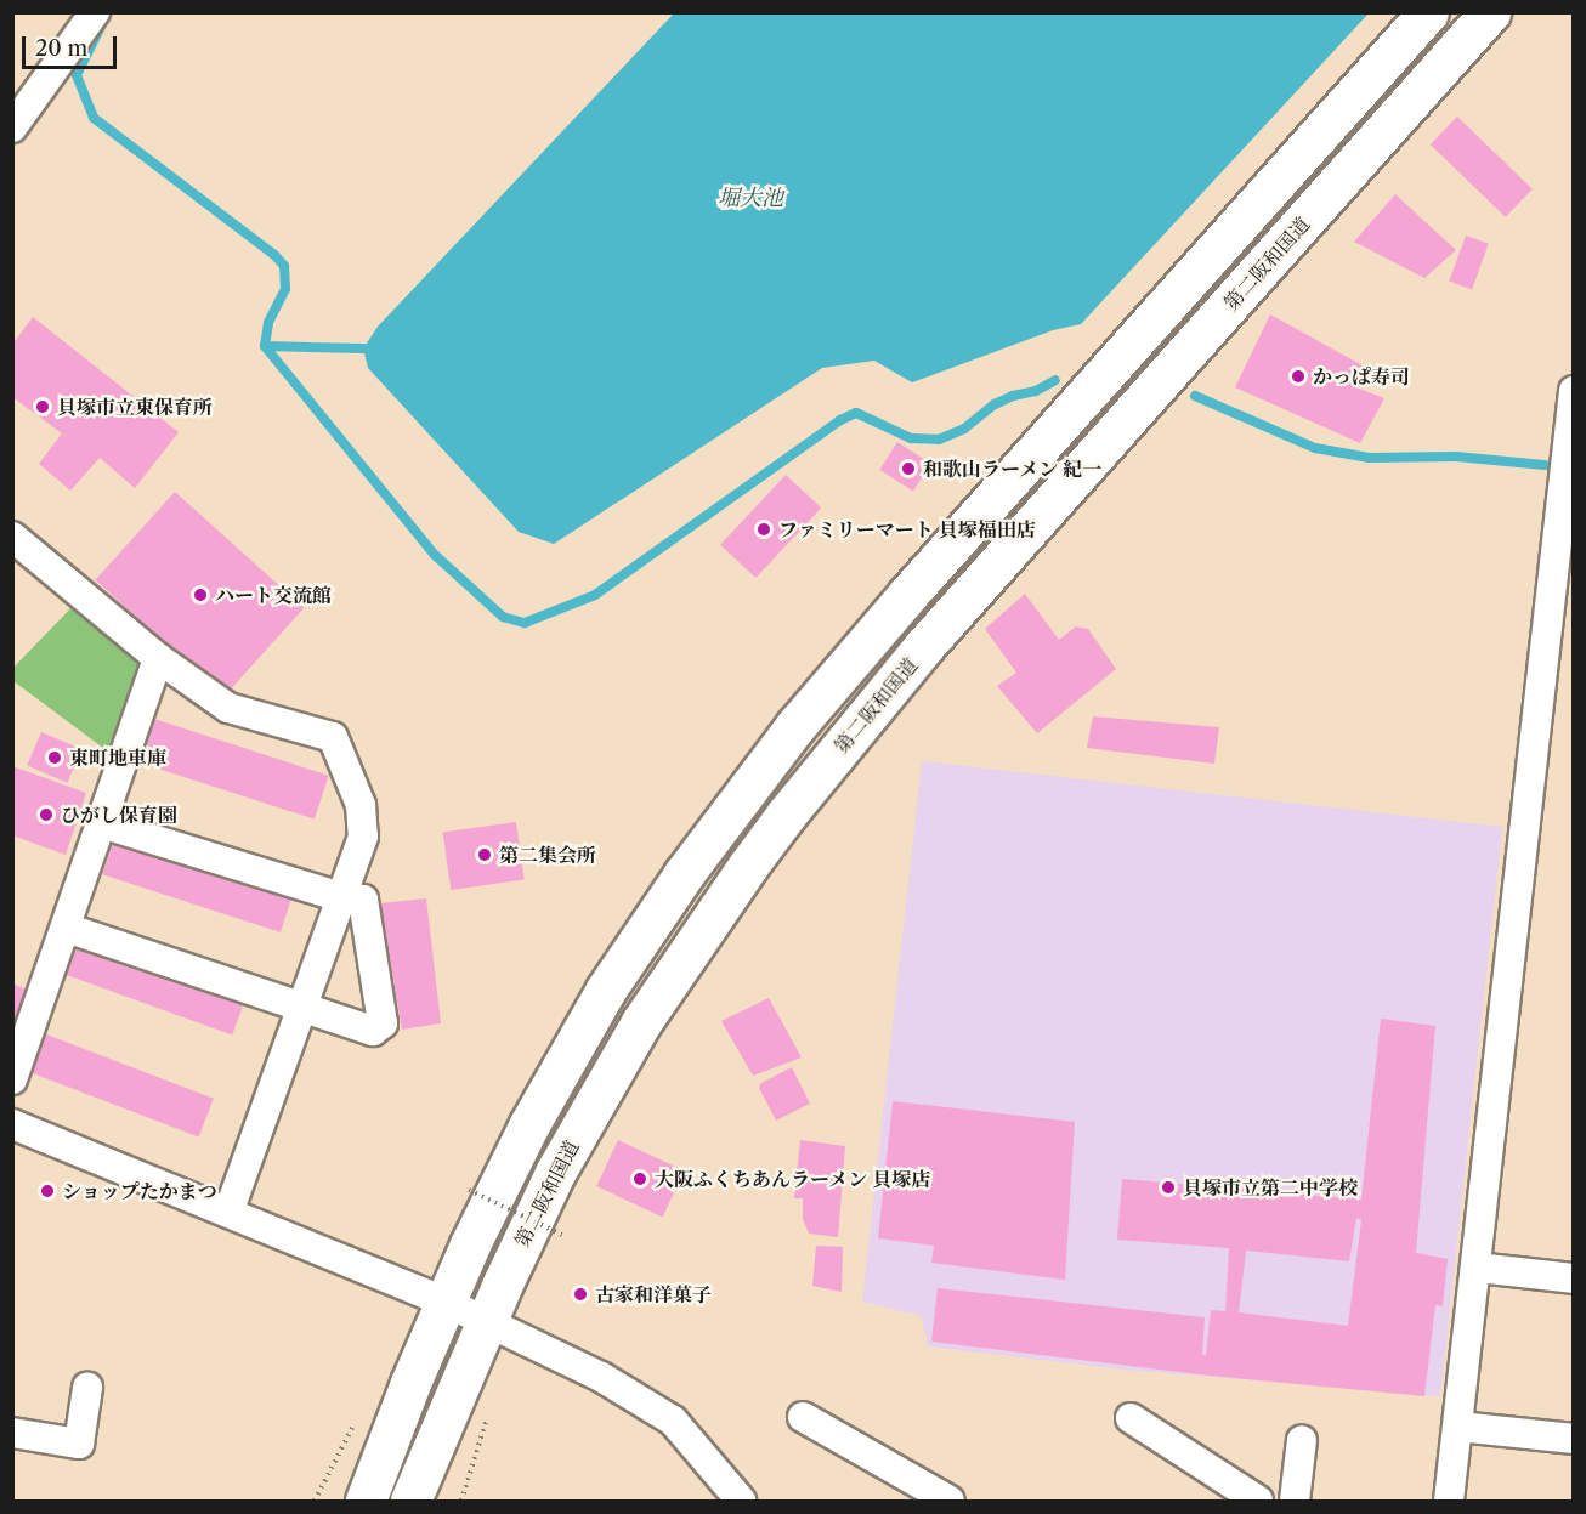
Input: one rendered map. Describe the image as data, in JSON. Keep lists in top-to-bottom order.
{
  "streets": {
    "highway": ["第二阪和国道"]
  },
  "water": ["堀大池"],
  "places": [
    "かっぱ寿司",
    "貝塚市立東保育所",
    "和歌山ラーメン 紀一",
    "ファミリーマート 貝塚福田店",
    "ハート交流館",
    "東町地車庫",
    "ひがし保育園",
    "第二集会所",
    "大阪ふくちあんラーメン 貝塚店",
    "貝塚市立第二中学校",
    "ショップたかまつ",
    "古家和洋菓子"
  ],
  "scale_bar": "20 m"
}
